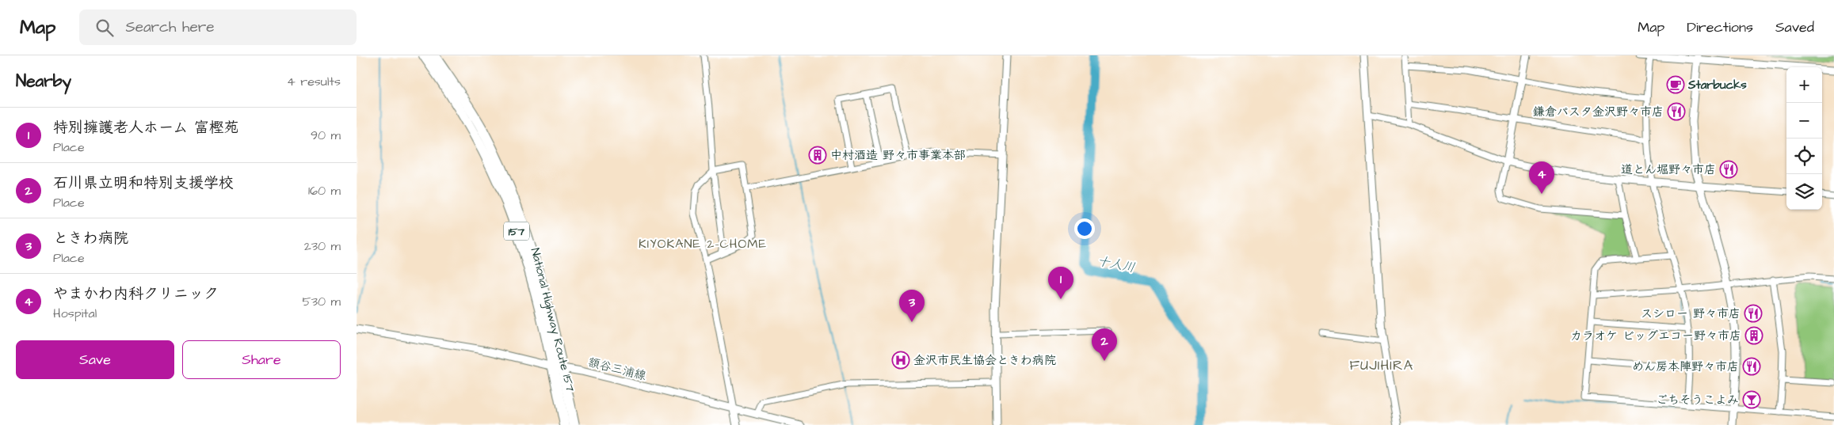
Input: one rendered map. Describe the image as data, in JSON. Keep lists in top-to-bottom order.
{
  "streets": {
    "highway": ["157", "National Highway Route 157"],
    "street": ["額谷三浦線"]
  },
  "crossings": [
    ["National Highway Route 157", "額谷三浦線"]
  ],
  "districts": ["KIYOKANE 2-CHOME", "FUJIHIRA"],
  "water": ["十人川"],
  "places": {
    "cafe": ["Starbucks"],
    "restaurant": [
      "鎌倉パスタ金沢野々市店",
      "道とん堀野々市店",
      "スシロー 野々市店",
      "めん房本陣野々市店"
    ],
    "building": ["中村酒造 野々市事業本部", "カラオケ ビッグエコー野々市店"],
    "hospital": ["金沢市民生協会ときわ病院"],
    "bar": ["ごちそうこよみ"]
  },
  "page": {
    "header": "Map",
    "search": "Search here",
    "nav": ["Map", "Directions", "Saved"],
    "heading": ["Nearby", "4 results"],
    "map_buttons": ["+", "−"],
    "list": [
      {
        "mark": "1",
        "name": "特別擁護老人ホーム 富樫苑",
        "note": "Place",
        "value": "90 m"
      },
      {
        "mark": "2",
        "name": "石川県立明和特別支援学校",
        "note": "Place",
        "value": "160 m"
      },
      {
        "mark": "3",
        "name": "ときわ病院",
        "note": "Place",
        "value": "230 m"
      },
      {
        "mark": "4",
        "name": "やまかわ内科クリニック",
        "note": "Hospital",
        "value": "530 m"
      }
    ],
    "pins": [
      "4",
      "1",
      "3",
      "2"
    ],
    "buttons": ["Save", "Share"]
  }
}
